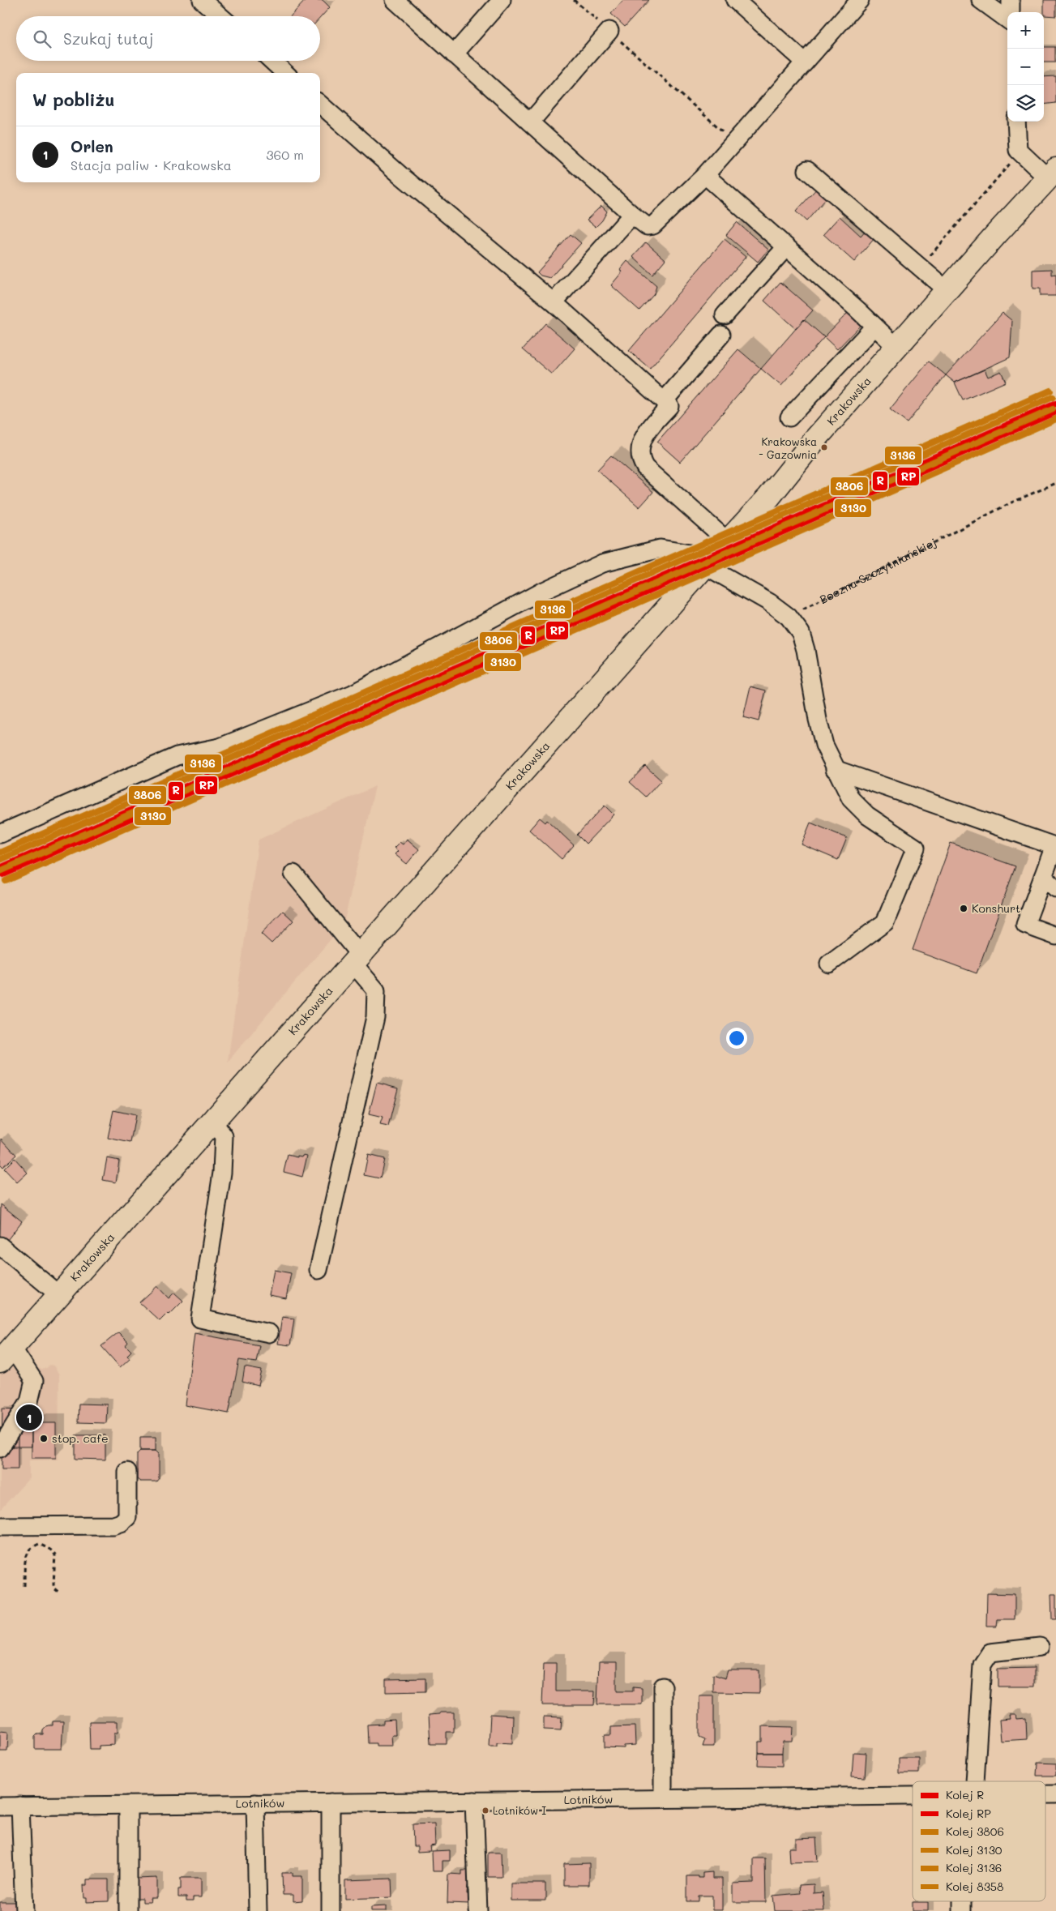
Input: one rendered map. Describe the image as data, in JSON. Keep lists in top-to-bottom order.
{
  "streets": {
    "main road": ["Krakowska"],
    "street": ["Lotników"],
    "path": ["Boczna Szczytniańskiej"]
  },
  "places": [
    "Krakowska - Gazownia",
    "Konshurt",
    "stop. cafe",
    "Lotników I"
  ],
  "lines": [
    "rail line 3136",
    "rail line 3806",
    "rail line R",
    "rail line 8358",
    "rail line RP",
    "rail line 3130"
  ],
  "legend": [
    "Kolej R",
    "Kolej RP",
    "Kolej 3806",
    "Kolej 3130",
    "Kolej 3136",
    "Kolej 8358"
  ],
  "page": {
    "map_buttons": ["+", "−"],
    "search": "Szukaj tutaj",
    "heading": "W pobliżu",
    "list": [
      {
        "mark": "1",
        "name": "Orlen",
        "note": "Stacja paliw · Krakowska",
        "value": "360 m"
      }
    ],
    "pins": "1"
  }
}
